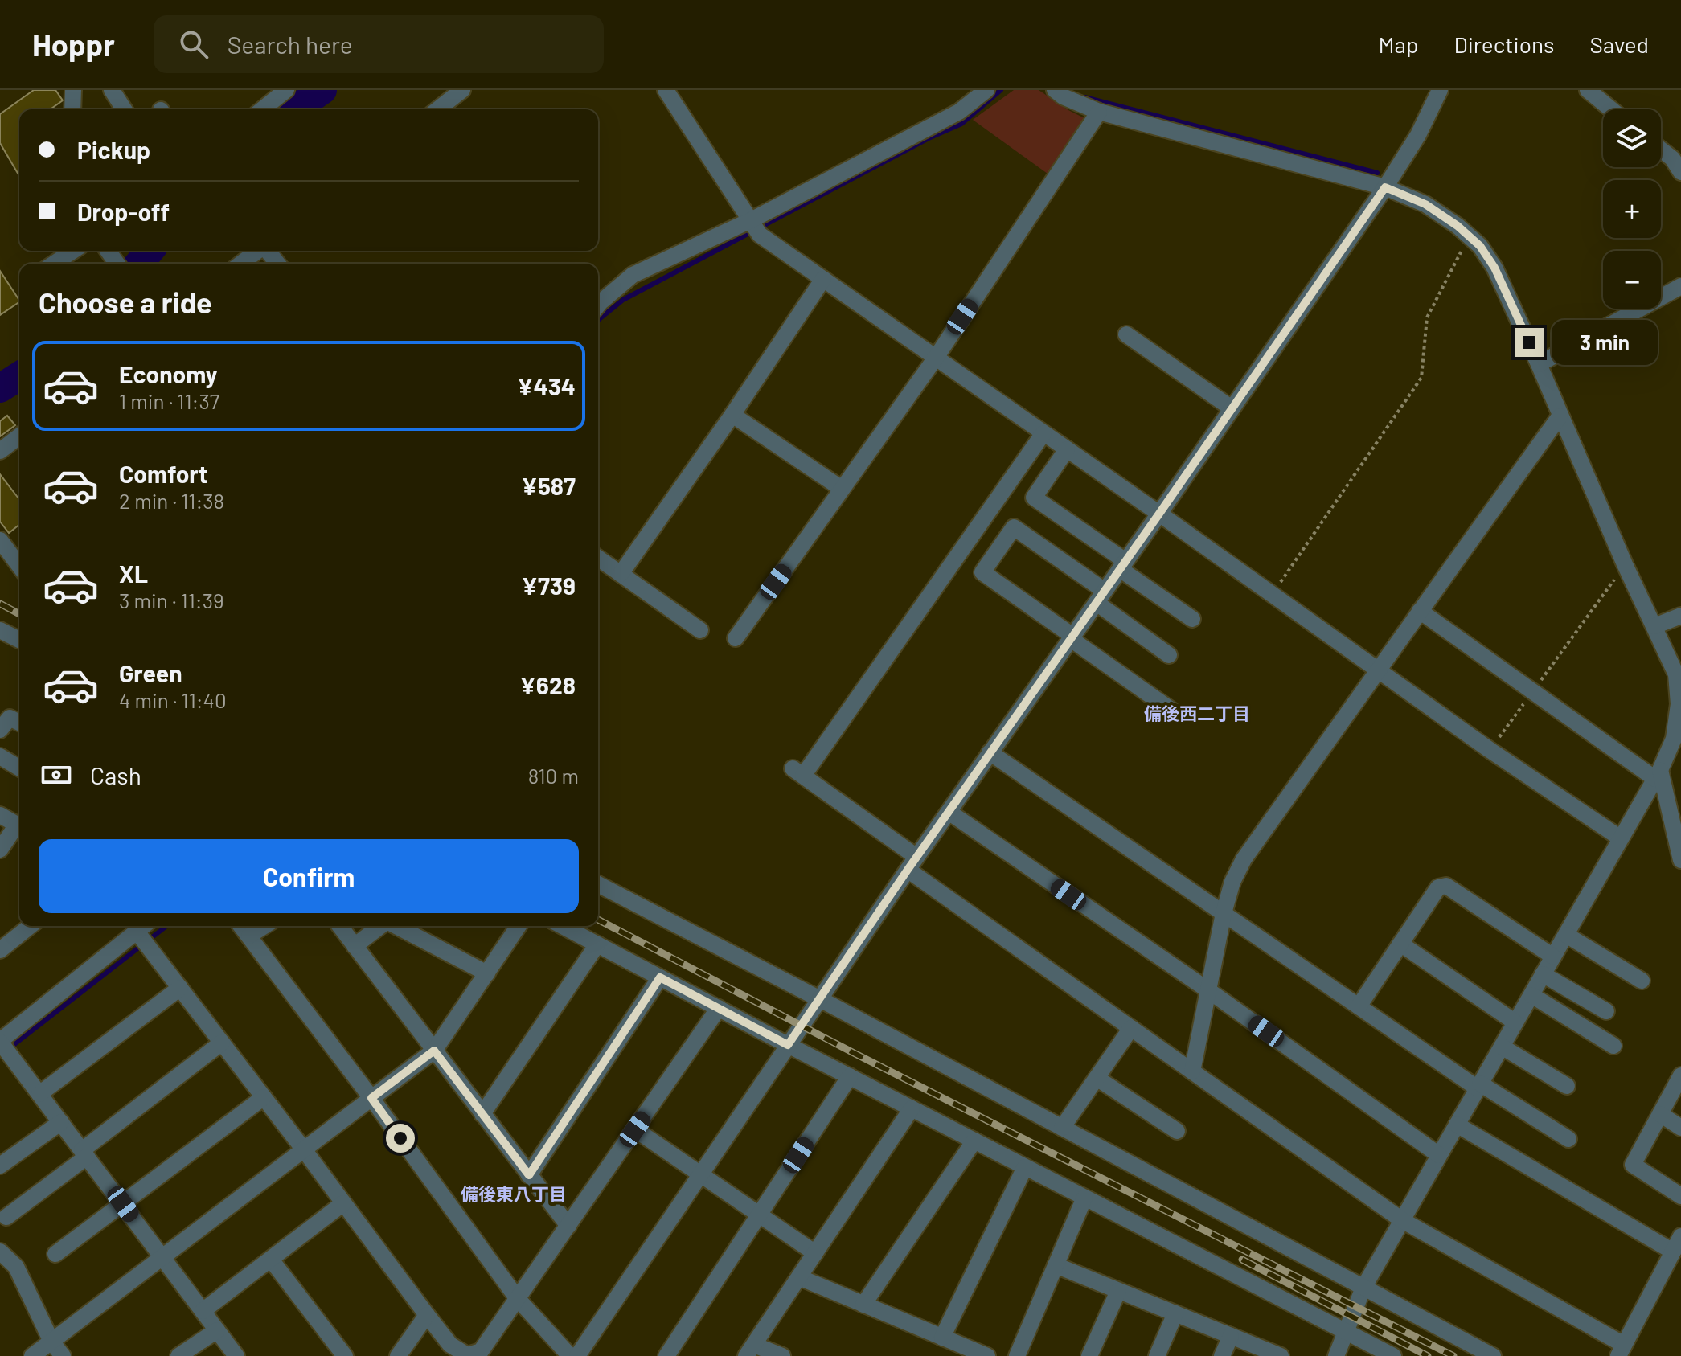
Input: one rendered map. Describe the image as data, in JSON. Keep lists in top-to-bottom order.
{
  "districts": ["備後西二丁目", "備後東八丁目"],
  "page": {
    "header": "Hoppr",
    "search": "Search here",
    "nav": ["Map", "Directions", "Saved"],
    "map_buttons": ["+", "−"],
    "banner": ["Pickup", "Drop-off"],
    "heading": "Choose a ride",
    "bubble": "3 min",
    "list": [
      {
        "name": "Economy",
        "note": "1 min · 11:37",
        "value": "¥434"
      },
      {
        "name": "Comfort",
        "note": "2 min · 11:38",
        "value": "¥587"
      },
      {
        "name": "XL",
        "note": "3 min · 11:39",
        "value": "¥739"
      },
      {
        "name": "Green",
        "note": "4 min · 11:40",
        "value": "¥628"
      }
    ],
    "pay": ["Cash", "810 m"],
    "buttons": "Confirm"
  }
}
